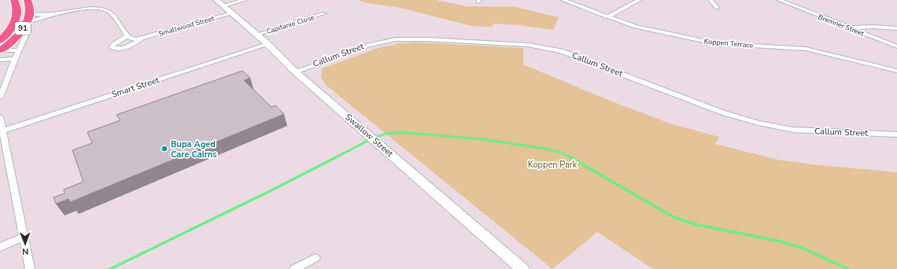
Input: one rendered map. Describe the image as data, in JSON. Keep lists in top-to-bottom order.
{
  "streets": {
    "main road": ["91"],
    "street": [
      "Capitanio Close",
      "Bremner Street",
      "Smallwood Street",
      "Koppen Terrace",
      "Callum Street",
      "Smart Street",
      "Swallow Street"
    ]
  },
  "crossings": [
    ["Capitanio Close", "Swallow Street"],
    ["Smallwood Street", "Swallow Street"],
    ["Callum Street", "Swallow Street"],
    ["Smart Street", "Swallow Street"]
  ],
  "parks": ["Koppen Park"],
  "places": ["Bupa Aged Care Cairns"],
  "north": "bottom"
}
